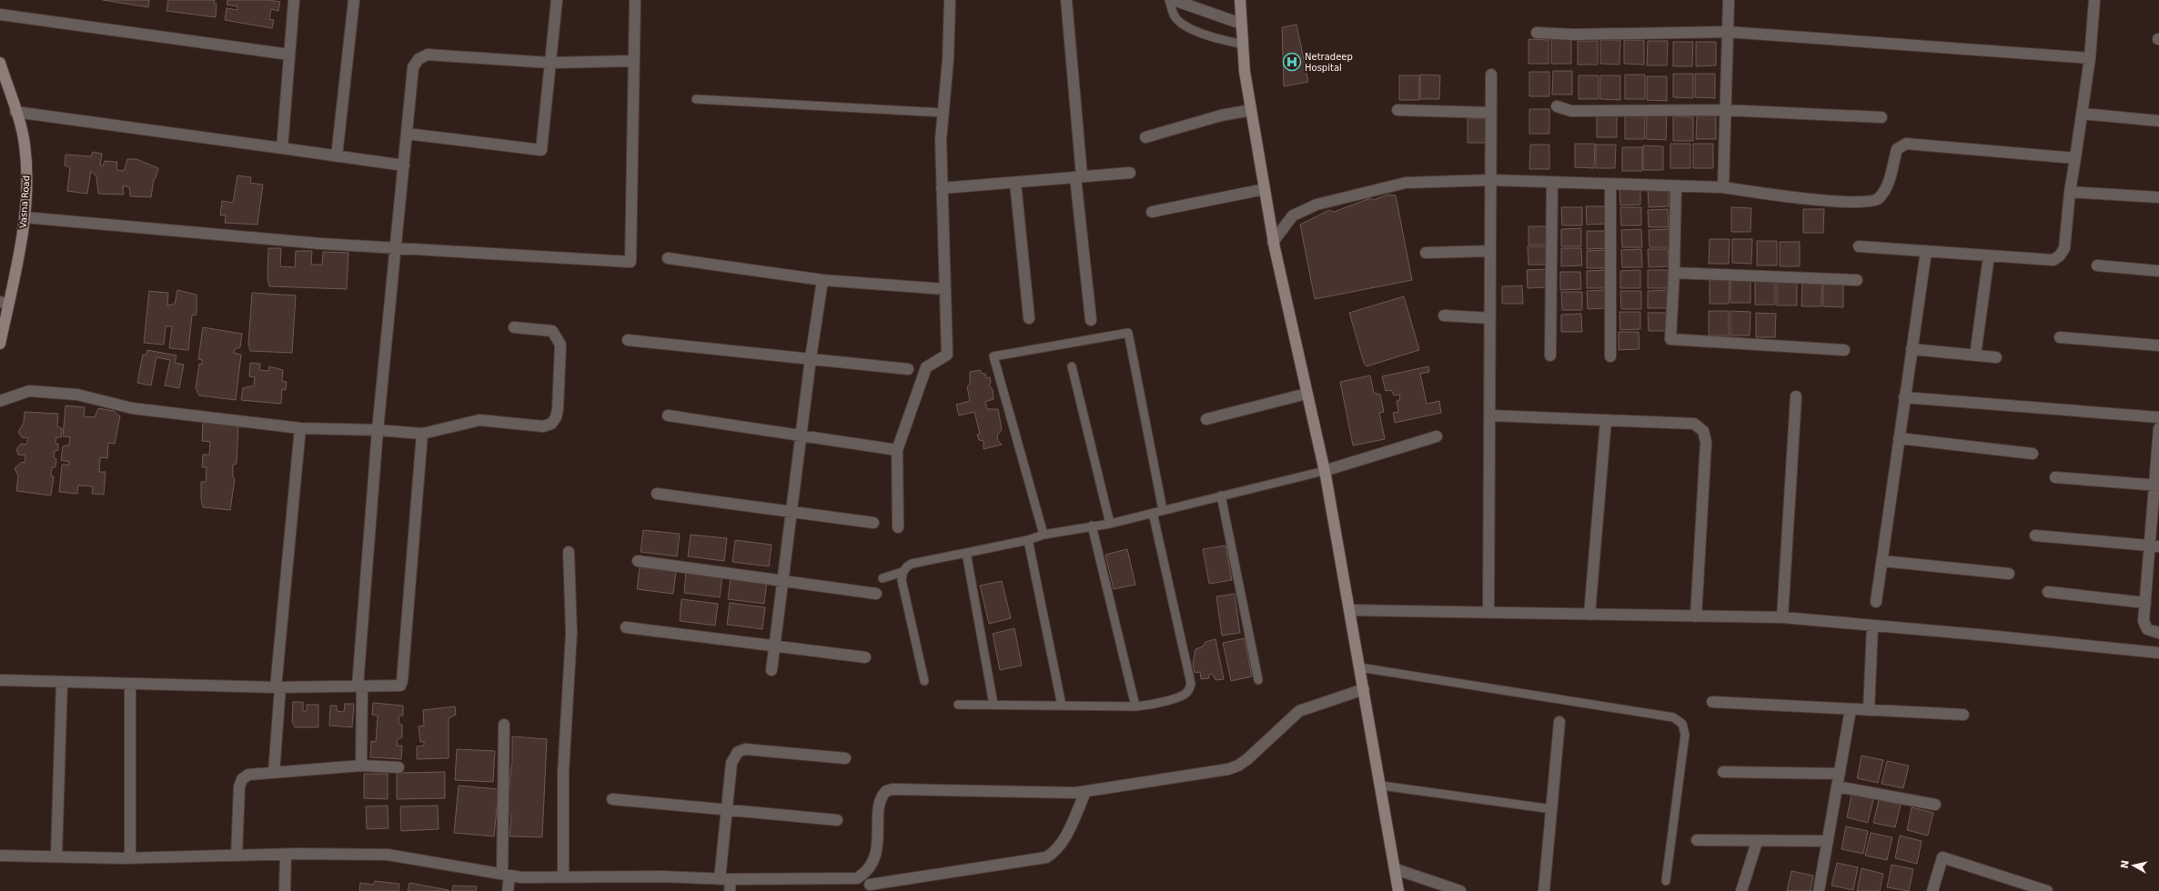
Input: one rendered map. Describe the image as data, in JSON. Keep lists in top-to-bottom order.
{
  "streets": {
    "street": ["Vasna Road"]
  },
  "places": {
    "hospital": ["Netradeep Hospital"]
  },
  "north": "left"
}
